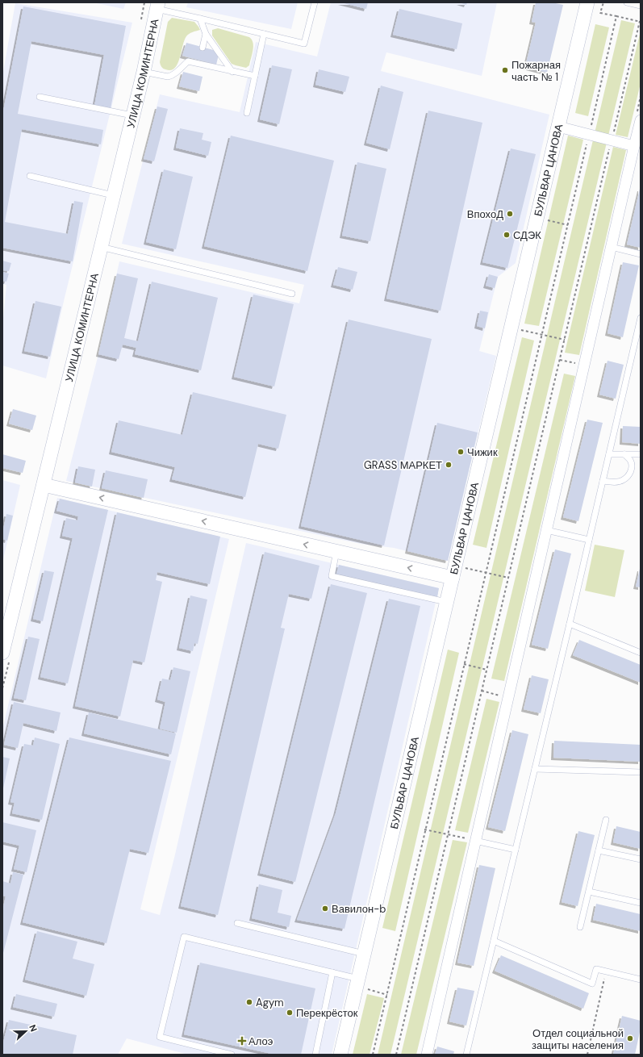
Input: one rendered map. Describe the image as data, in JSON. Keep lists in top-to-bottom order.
{
  "streets": {
    "street": ["УЛИЦА КОМИНТЕРНА", "БУЛЬВАР ЦАНОВА"]
  },
  "places": {
    "other": [
      "Пожарная часть № 1",
      "ВпохоД",
      "СДЭК",
      "Чижик",
      "GRASS МАРКЕТ",
      "Вавилон-b",
      "Agym",
      "Перекрёсток",
      "Отдел социальной защиты населения"
    ],
    "health": ["Алоэ"]
  },
  "north": "right"
}
